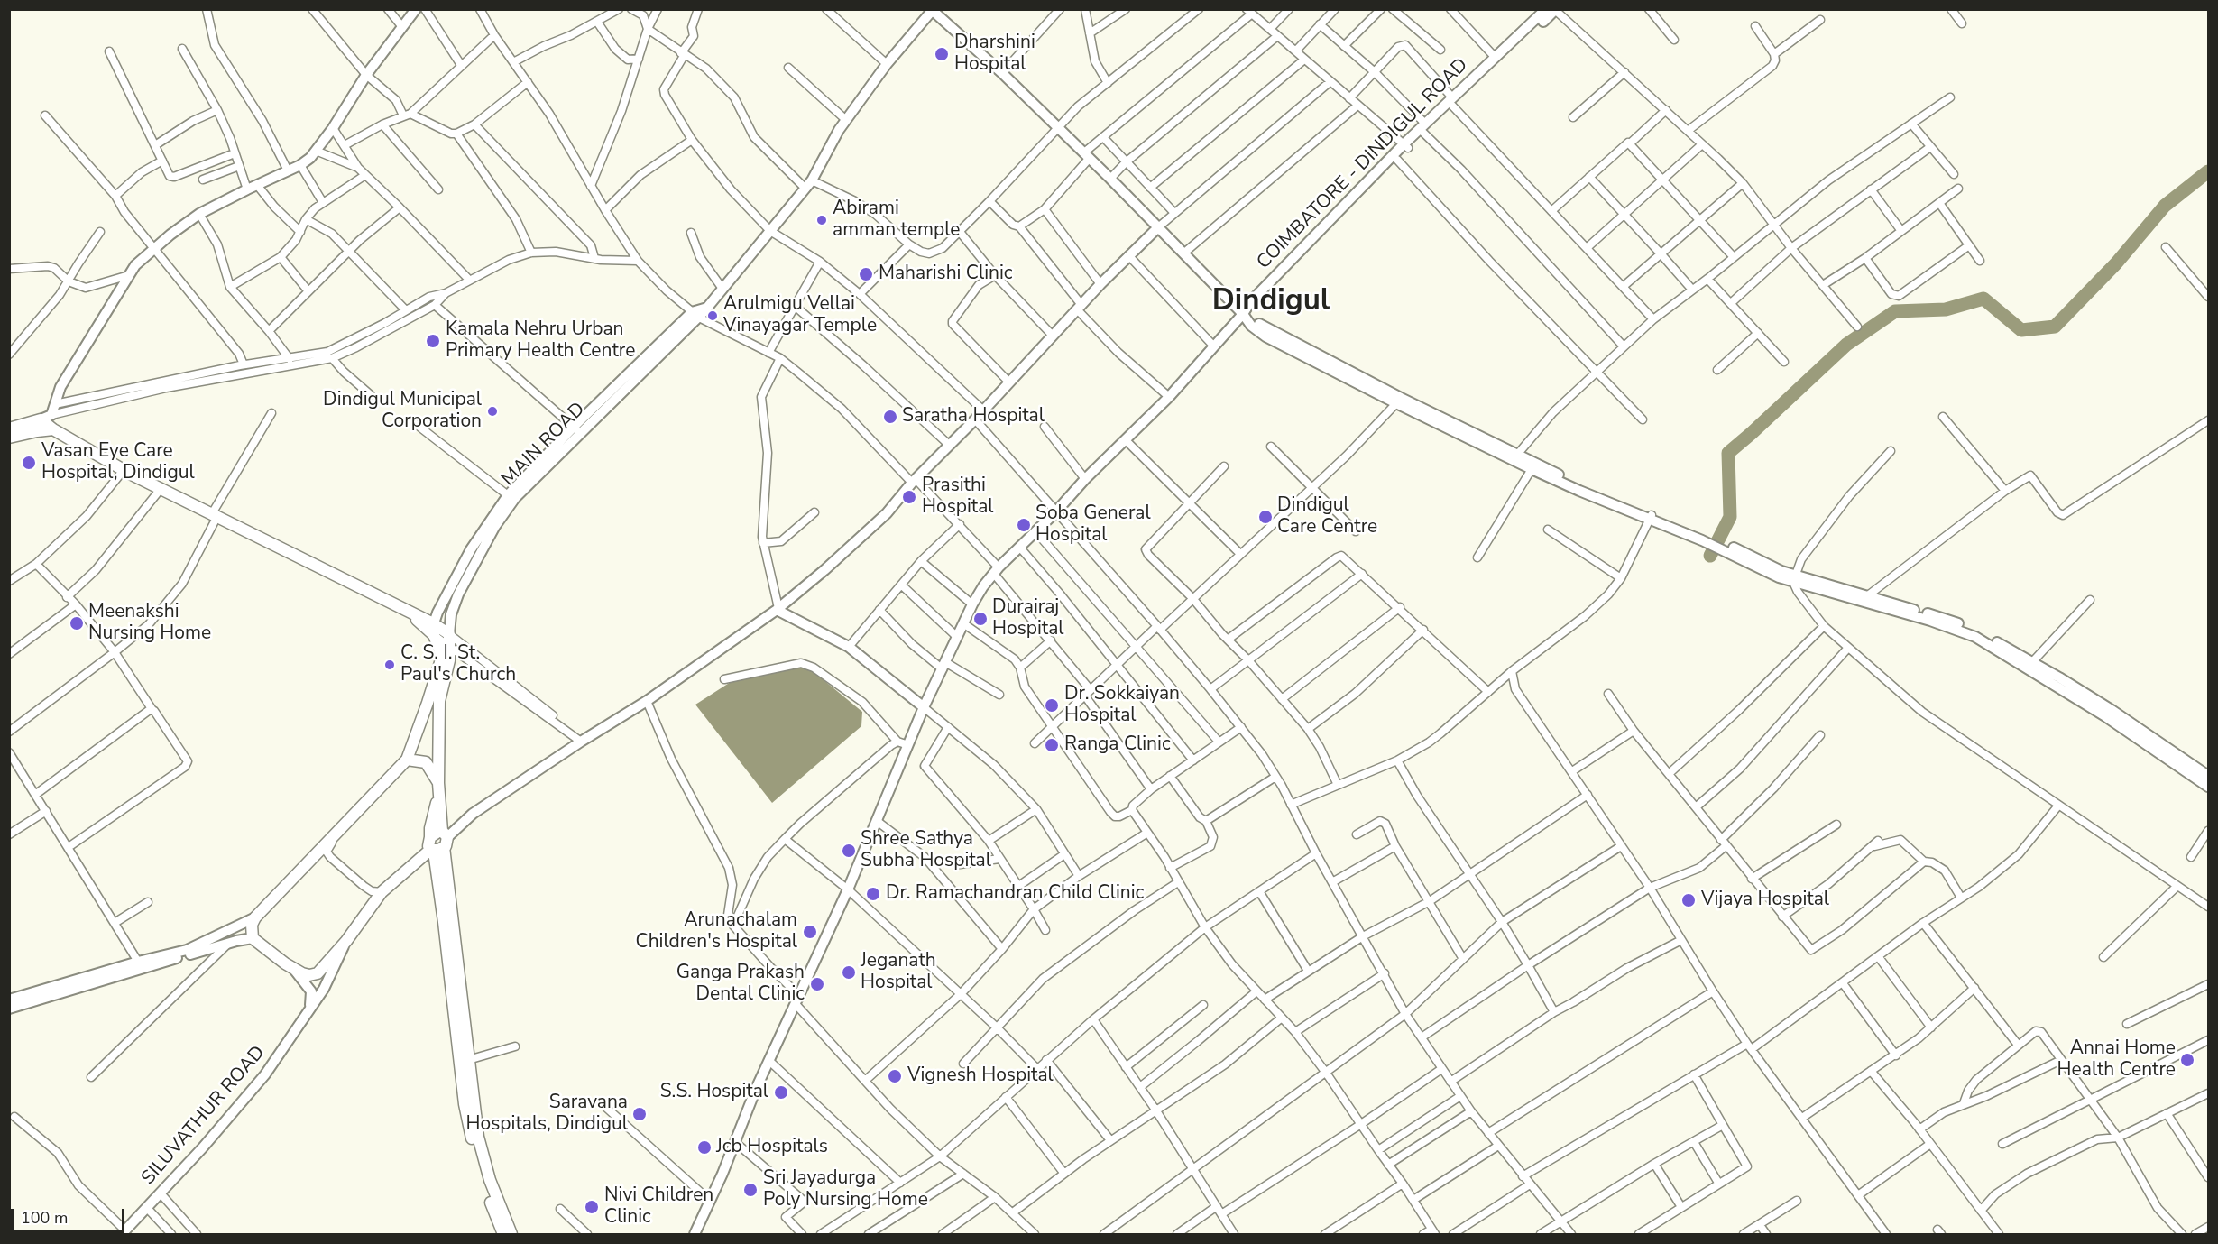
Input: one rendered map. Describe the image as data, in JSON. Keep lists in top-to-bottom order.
{
  "streets": {
    "main road": ["COIMBATORE - DINDIGUL ROAD", "MAIN ROAD", "SILUVATHUR ROAD"]
  },
  "districts": ["Dindigul"],
  "places": [
    "Dharshini Hospital",
    "Abirami amman temple",
    "Maharishi Clinic",
    "Arulmigu Vellai Vinayagar Temple",
    "Kamala Nehru Urban Primary Health Centre",
    "Dindigul Municipal Corporation",
    "Saratha Hospital",
    "Vasan Eye Care Hospital, Dindigul",
    "Prasithi Hospital",
    "Dindigul Care Centre",
    "Soba General Hospital",
    "Durairaj Hospital",
    "Meenakshi Nursing Home",
    "C. S. I. St. Paul's Church",
    "Dr. Sokkaiyan Hospital",
    "Ranga Clinic",
    "Shree Sathya Subha Hospital",
    "Dr. Ramachandran Child Clinic",
    "Vijaya Hospital",
    "Arunachalam Children's Hospital",
    "Jeganath Hospital",
    "Ganga Prakash Dental Clinic",
    "Annai Home Health Centre",
    "Vignesh Hospital",
    "S.S. Hospital",
    "Saravana Hospitals, Dindigul",
    "Jcb Hospitals",
    "Sri Jayadurga Poly Nursing Home",
    "Nivi Children Clinic"
  ],
  "scale_bar": "100 m"
}
